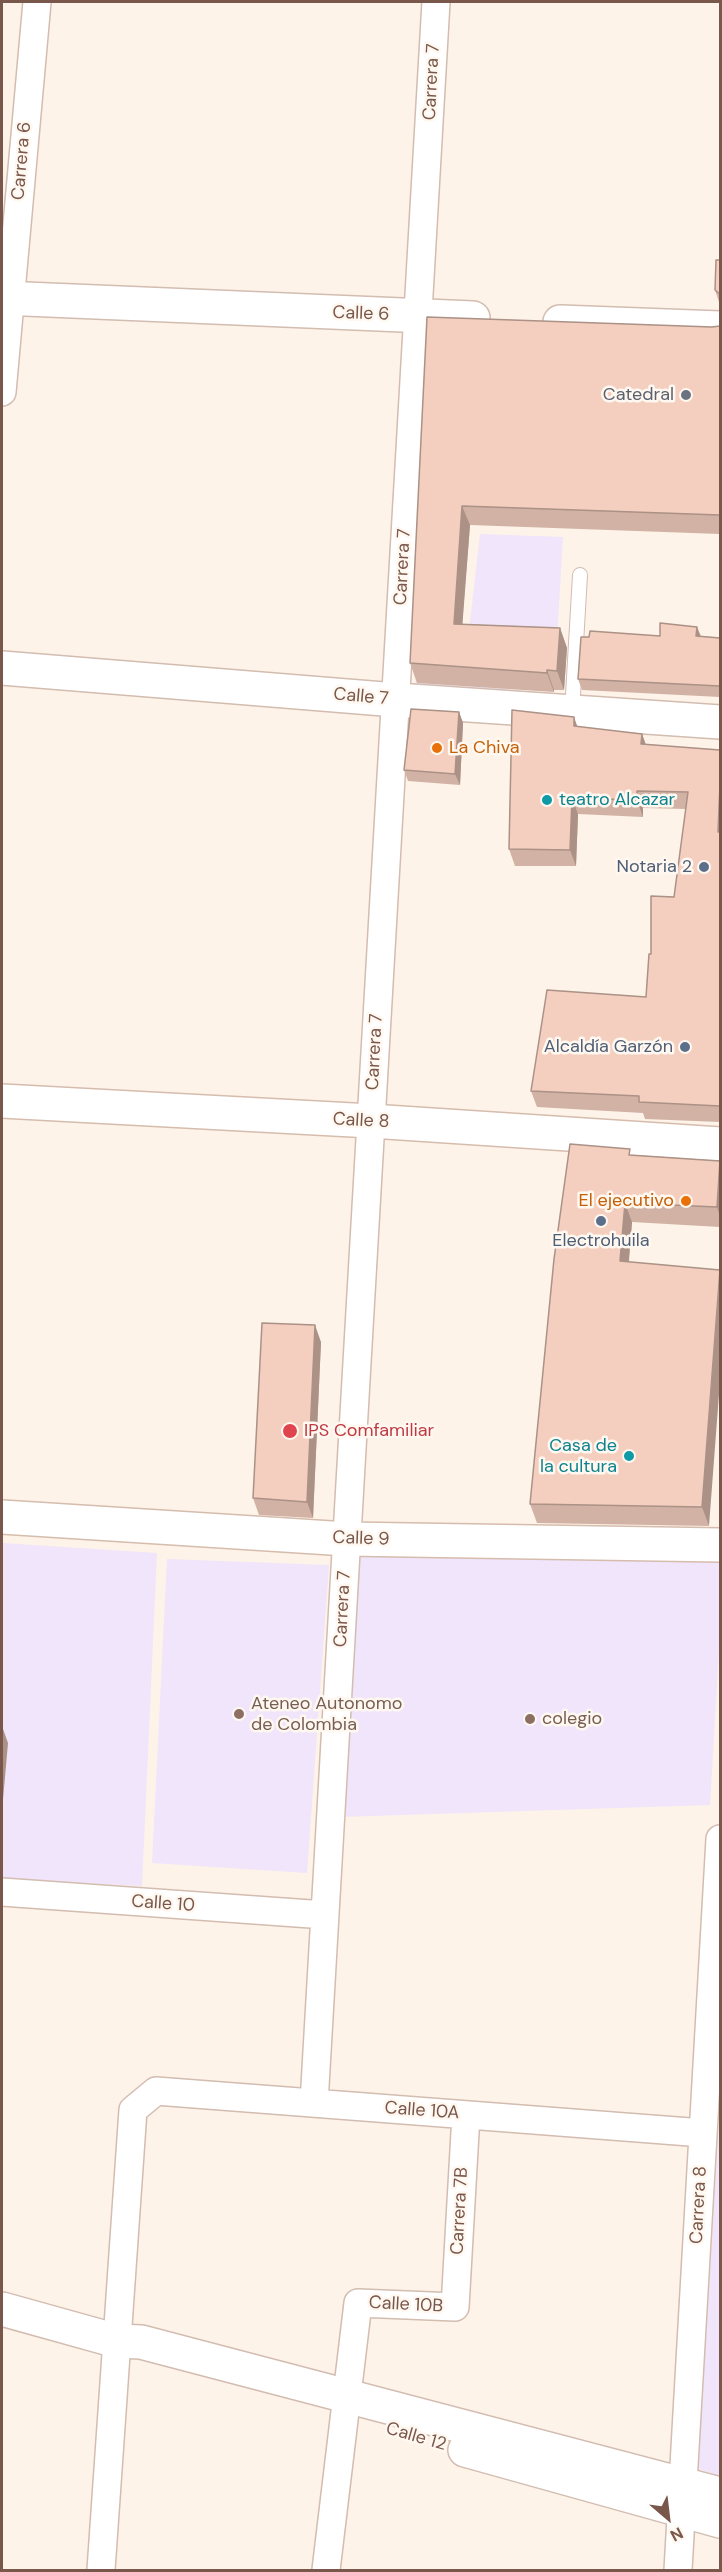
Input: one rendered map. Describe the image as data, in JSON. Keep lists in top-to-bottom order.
{
  "streets": {
    "street": [
      "Carrera 7",
      "Carrera 6",
      "Calle 6",
      "Calle 7",
      "Calle 8",
      "Calle 9",
      "Calle 10",
      "Calle 10A",
      "Carrera 8",
      "Carrera 7B",
      "Calle 10B",
      "Calle 12"
    ]
  },
  "crossings": [
    ["Carrera 7", "Calle 6"],
    ["Carrera 7", "Calle 7"],
    ["Carrera 7", "Calle 8"],
    ["Carrera 7", "Calle 9"],
    ["Carrera 7", "Calle 10"],
    ["Carrera 7", "Calle 10A"],
    ["Carrera 6", "Calle 6"],
    ["Calle 10A", "Carrera 8"],
    ["Calle 10A", "Carrera 7B"],
    ["Calle 10A", "Calle 12"],
    ["Carrera 8", "Calle 12"],
    ["Carrera 7B", "Calle 10B"],
    ["Calle 10B", "Calle 12"]
  ],
  "places": [
    "Catedral",
    "La Chiva",
    "teatro Alcazar",
    "Notaria 2",
    "Alcaldía Garzón",
    "El ejecutivo",
    "Electrohuila",
    "IPS Comfamiliar",
    "Casa de la cultura",
    "Ateneo Autonomo de Colombia",
    "colegio"
  ],
  "north": "bottom right"
}
